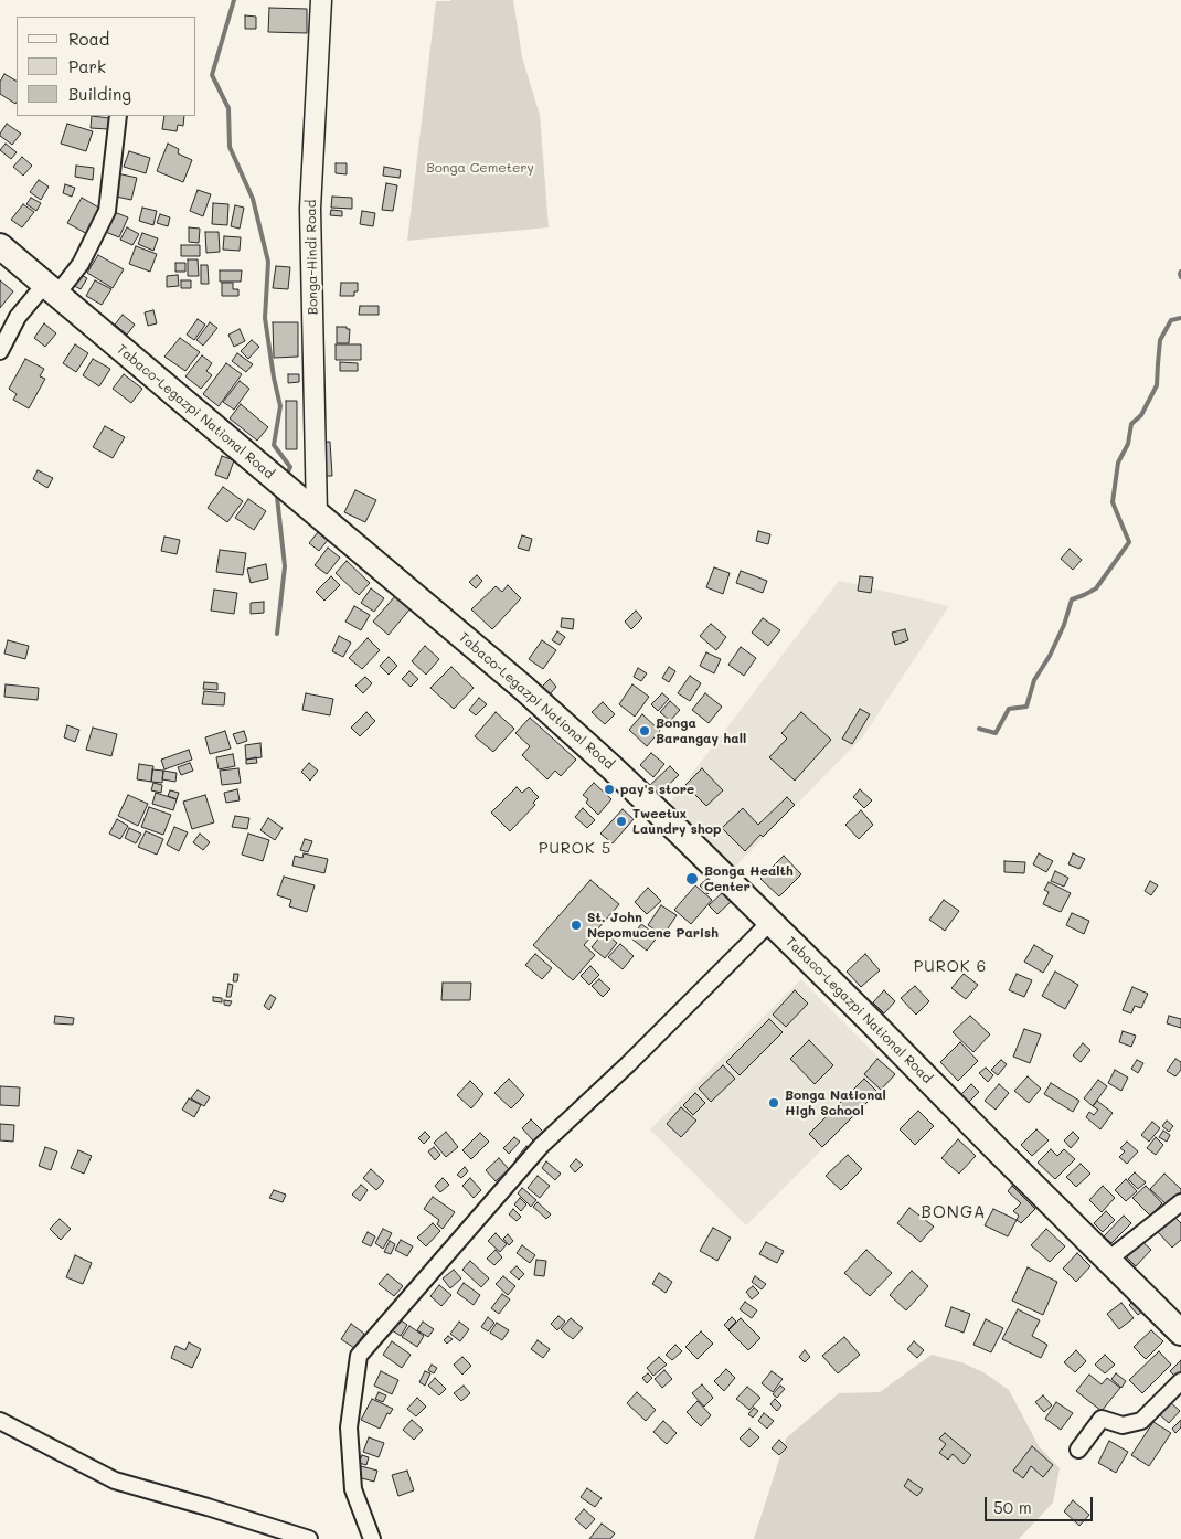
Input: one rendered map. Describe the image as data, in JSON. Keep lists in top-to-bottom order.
{
  "streets": {
    "main road": ["Tabaco-Legazpi National Road"],
    "street": ["Bonga-Hindi Road"]
  },
  "crossings": [
    ["Bonga-Hindi Road", "Tabaco-Legazpi National Road"]
  ],
  "districts": ["PUROK 5", "PUROK 6", "BONGA"],
  "parks": ["Bonga Cemetery"],
  "places": [
    "Bonga Barangay hall",
    "pay's store",
    "Tweetux Laundry shop",
    "Bonga Health Center",
    "St. John Nepomucene Parish",
    "Bonga National High School"
  ],
  "legend": ["Road", "Park", "Building"],
  "scale_bar": "50 m"
}
